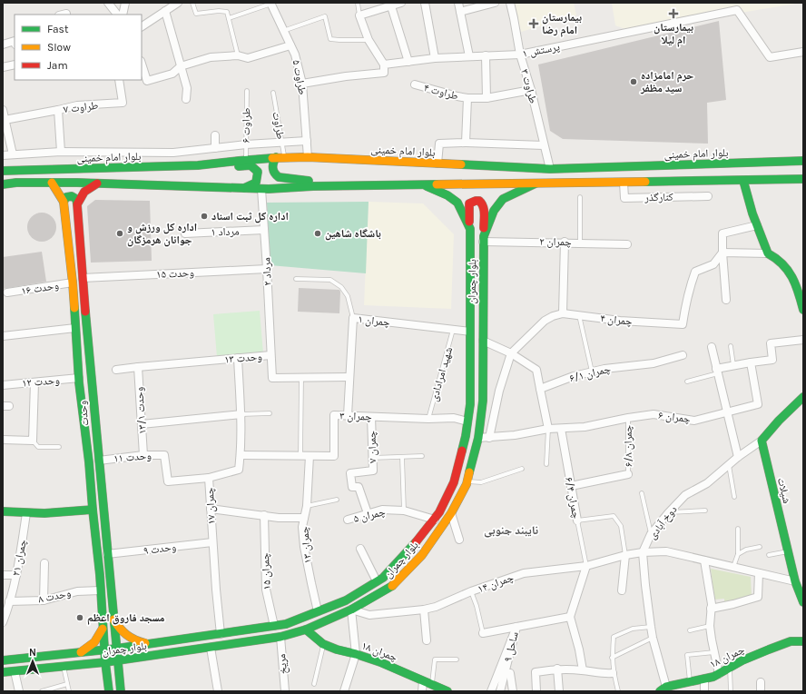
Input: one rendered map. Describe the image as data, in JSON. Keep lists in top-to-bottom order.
{
  "streets": {
    "main road": [
      "بلوار امام خمینی",
      "بلوار چمران",
      "وحدت",
      "شیلات",
      "چمران ۱۸"
    ],
    "street": [
      "پرستش ۱",
      "طراوت ۵",
      "طراوت ۳",
      "طراوت ۴",
      "طراوت ۷",
      "کنارگذر",
      "مرداد ۱",
      "چمران ۲",
      "مرداد ۲",
      "وحدت ۱۵",
      "وحدت ۱۶",
      "چمران ۴",
      "چمران ۱",
      "وحدت ۱۳",
      "چمران ۶/۱",
      "وحدت ۱۲",
      "وحدت ۱۳/۱",
      "چمران ۳",
      "چمران ۶",
      "چمران ۷",
      "وحدت ۱۱",
      "چمران ۶/۴",
      "چمران ۱۷",
      "چمران ۵",
      "دوخ آبادی",
      "چمران ۱۳",
      "وحدت ۹",
      "چمران ۲۱",
      "چمران ۱۵",
      "چمران ۱۴",
      "وحدت ۸",
      "ساحل ۹",
      "مریخ"
    ],
    "lane": [
      "طراوت ۶",
      "طراوت",
      "شهید امرادادی",
      "چمران ۶/۸"
    ]
  },
  "crossings": [
    ["پرستش ۱", "طراوت ۳"],
    ["طراوت ۵", "بلوار امام خمینی"],
    ["طراوت ۳", "طراوت ۴"],
    ["طراوت ۳", "بلوار امام خمینی"],
    ["طراوت ۶", "بلوار امام خمینی"],
    ["طراوت", "بلوار امام خمینی"],
    ["مرداد ۱", "مرداد ۲"],
    ["چمران ۲", "بلوار چمران"],
    ["مرداد ۲", "وحدت ۱۵"],
    ["مرداد ۲", "وحدت ۱۳"],
    ["وحدت ۱۵", "وحدت"],
    ["بلوار چمران", "چمران ۱"],
    ["بلوار چمران", "وحدت"],
    ["بلوار چمران", "چمران ۳"],
    ["بلوار چمران", "چمران ۶"],
    ["بلوار چمران", "چمران ۱۷"],
    ["بلوار چمران", "چمران ۵"],
    ["بلوار چمران", "چمران ۱۳"],
    ["بلوار چمران", "چمران ۱۵"],
    ["بلوار چمران", "چمران ۱۴"],
    ["بلوار چمران", "چمران ۱۸"],
    ["بلوار چمران", "مریخ"],
    ["وحدت ۱۶", "وحدت"],
    ["چمران ۴", "چمران ۶"],
    ["چمران ۱", "وحدت ۱۳"],
    ["چمران ۱", "شهید امرادادی"],
    ["چمران ۱", "چمران ۳"],
    ["وحدت ۱۳", "وحدت ۱۳/۱"],
    ["وحدت ۱۳", "چمران ۱۷"],
    ["شهید امرادادی", "چمران ۳"],
    ["وحدت ۱۲", "وحدت"],
    ["وحدت ۱۳/۱", "وحدت ۱۱"],
    ["وحدت", "وحدت ۱۱"],
    ["وحدت", "وحدت ۹"],
    ["وحدت", "وحدت ۸"],
    ["چمران ۳", "چمران ۷"],
    ["چمران ۳", "چمران ۱۷"],
    ["چمران ۳", "چمران ۱۳"],
    ["چمران ۶", "چمران ۶/۸"],
    ["چمران ۶", "چمران ۶/۴"],
    ["چمران ۷", "چمران ۵"],
    ["وحدت ۱۱", "چمران ۱۷"],
    ["شیلات", "دوخ آبادی"],
    ["شیلات", "چمران ۱۴"],
    ["چمران ۶/۴", "چمران ۱۴"],
    ["چمران ۱۷", "وحدت ۹"],
    ["دوخ آبادی", "چمران ۱۴"],
    ["دوخ آبادی", "چمران ۱۸"],
    ["چمران ۲۱", "وحدت ۸"]
  ],
  "districts": ["نایبند جنوبی"],
  "places": {
    "health": ["بیمارستان ام لیلا", "بیمارستان امام رضا"],
    "other": [
      "حرم امامزاده سید مظفر",
      "اداره کل ثبت اسناد",
      "اداره کل ورزش و جوانان هرمزگان",
      "باشگاه شاهین",
      "مسجد فاروق اعظم"
    ]
  },
  "legend": ["Fast", "Slow", "Jam"],
  "north": "top"
}
